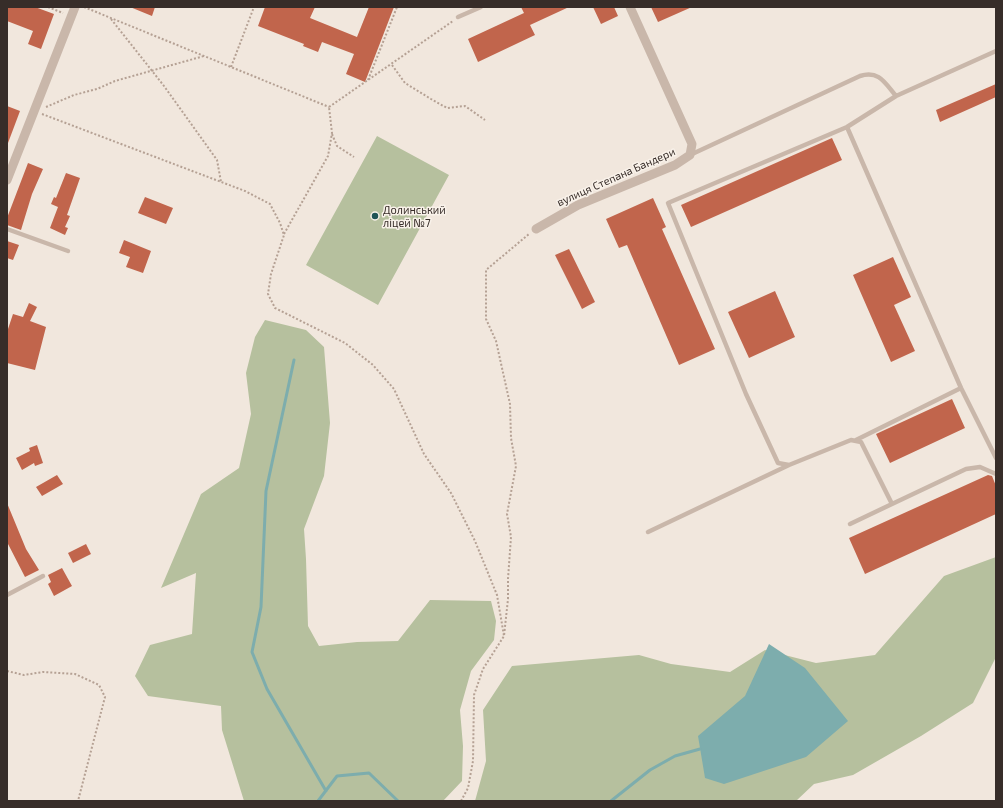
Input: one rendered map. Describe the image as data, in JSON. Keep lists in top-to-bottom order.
{
  "streets": {
    "street": ["вулиця Степана Бандери"]
  },
  "places": ["Долинський ліцей №7"]
}
